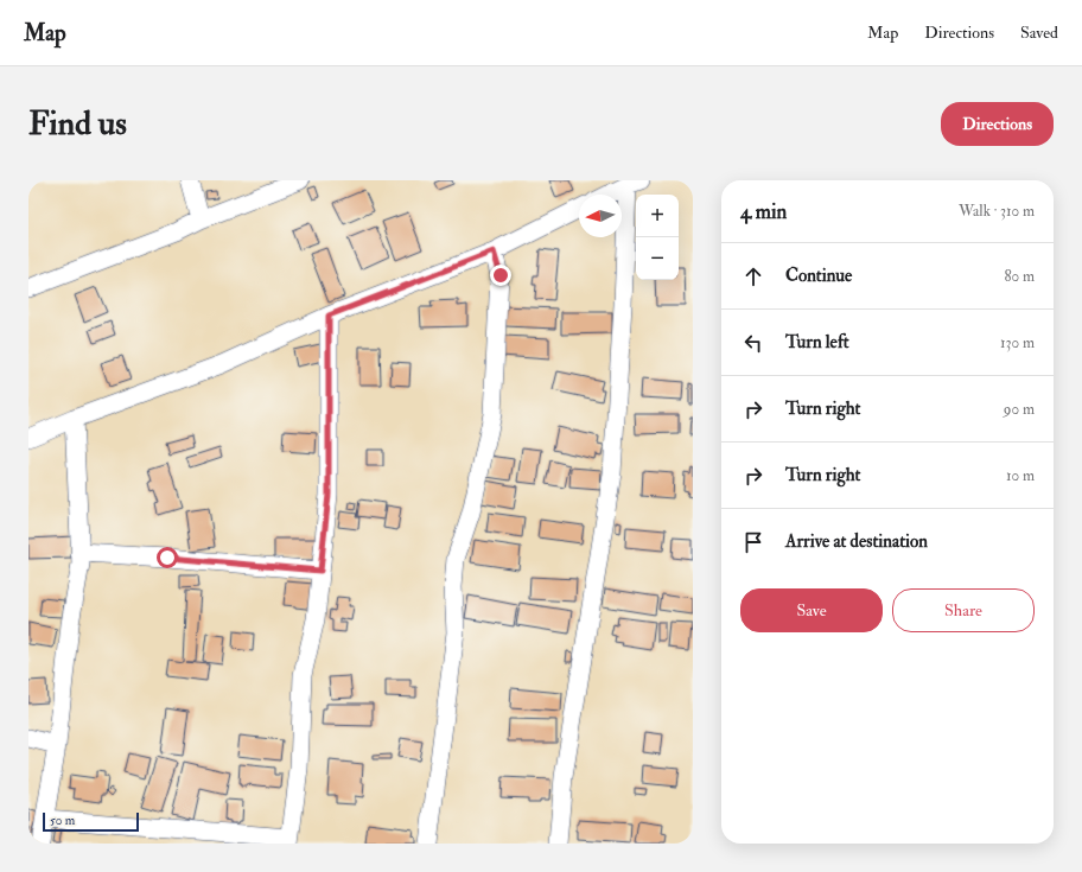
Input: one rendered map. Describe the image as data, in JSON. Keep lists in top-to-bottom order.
{
  "scale_bar": "50 m",
  "north": "left",
  "page": {
    "header": "Map",
    "nav": ["Map", "Directions", "Saved"],
    "buttons": [
      "Directions",
      ["Save", "Share"]
    ],
    "title": "Find us",
    "heading": ["4 min", "Walk · 310 m"],
    "map_buttons": ["+", "−"],
    "list": [
      ["Continue", "80 m"],
      ["Turn left", "130 m"],
      ["Turn right", "90 m"],
      ["Turn right", "10 m"],
      "Arrive at destination"
    ],
    "scale": "50 m"
  }
}
